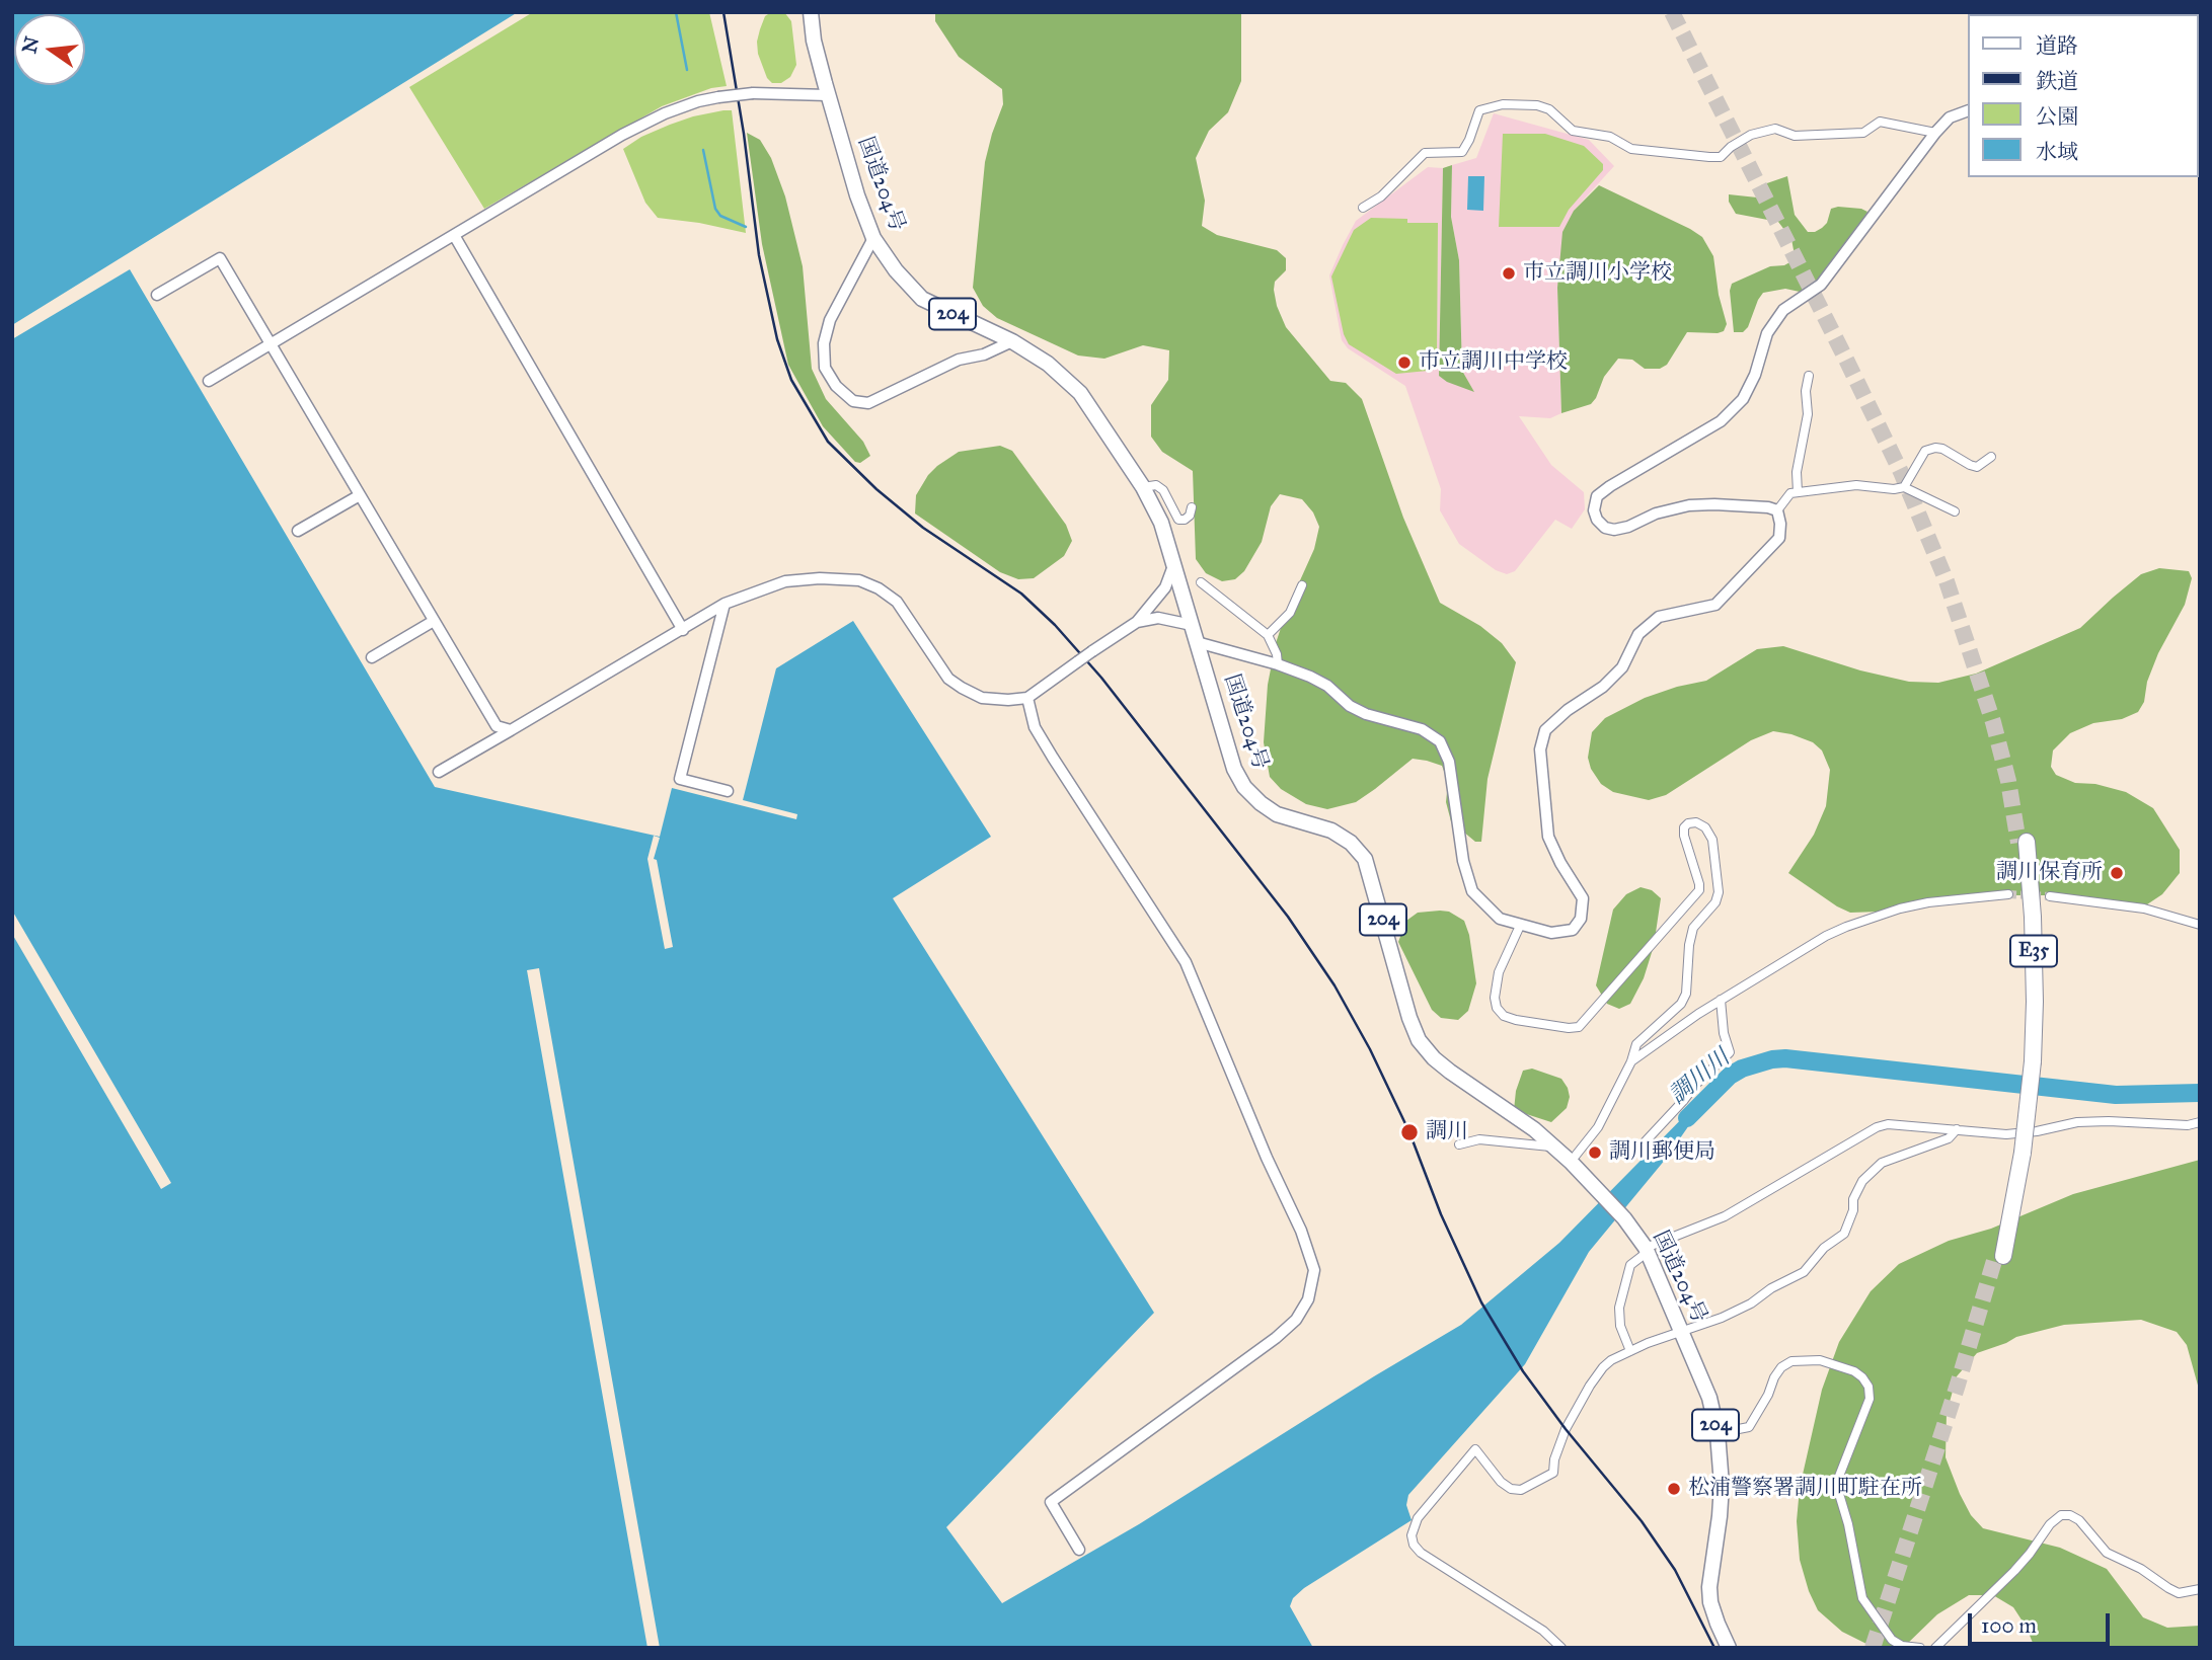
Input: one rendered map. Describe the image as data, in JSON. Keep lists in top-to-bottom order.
{
  "streets": {
    "highway": ["国道204号", "204", "E35"]
  },
  "water": ["調川川"],
  "places": [
    "市立調川小学校",
    "市立調川中学校",
    "調川保育所",
    "調川",
    "調川郵便局",
    "松浦警察署調川町駐在所"
  ],
  "legend": [
    "道路",
    "鉄道",
    "公園",
    "水域"
  ],
  "scale_bar": "100 m",
  "north": "left"
}
